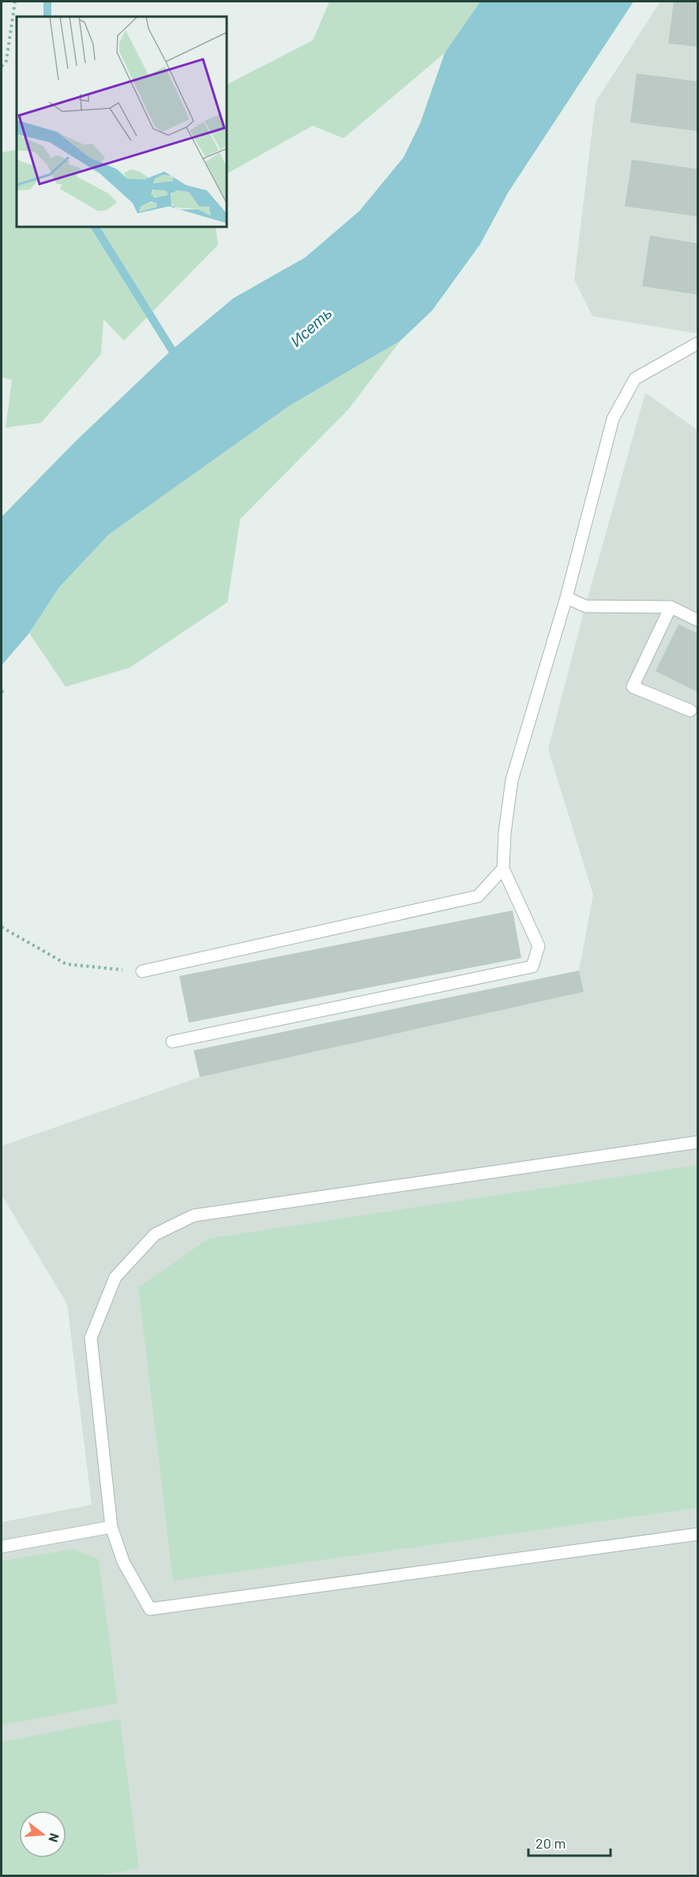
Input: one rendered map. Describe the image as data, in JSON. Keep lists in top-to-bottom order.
{
  "water": ["Исеть"],
  "scale_bar": "20 m",
  "north": "right"
}
